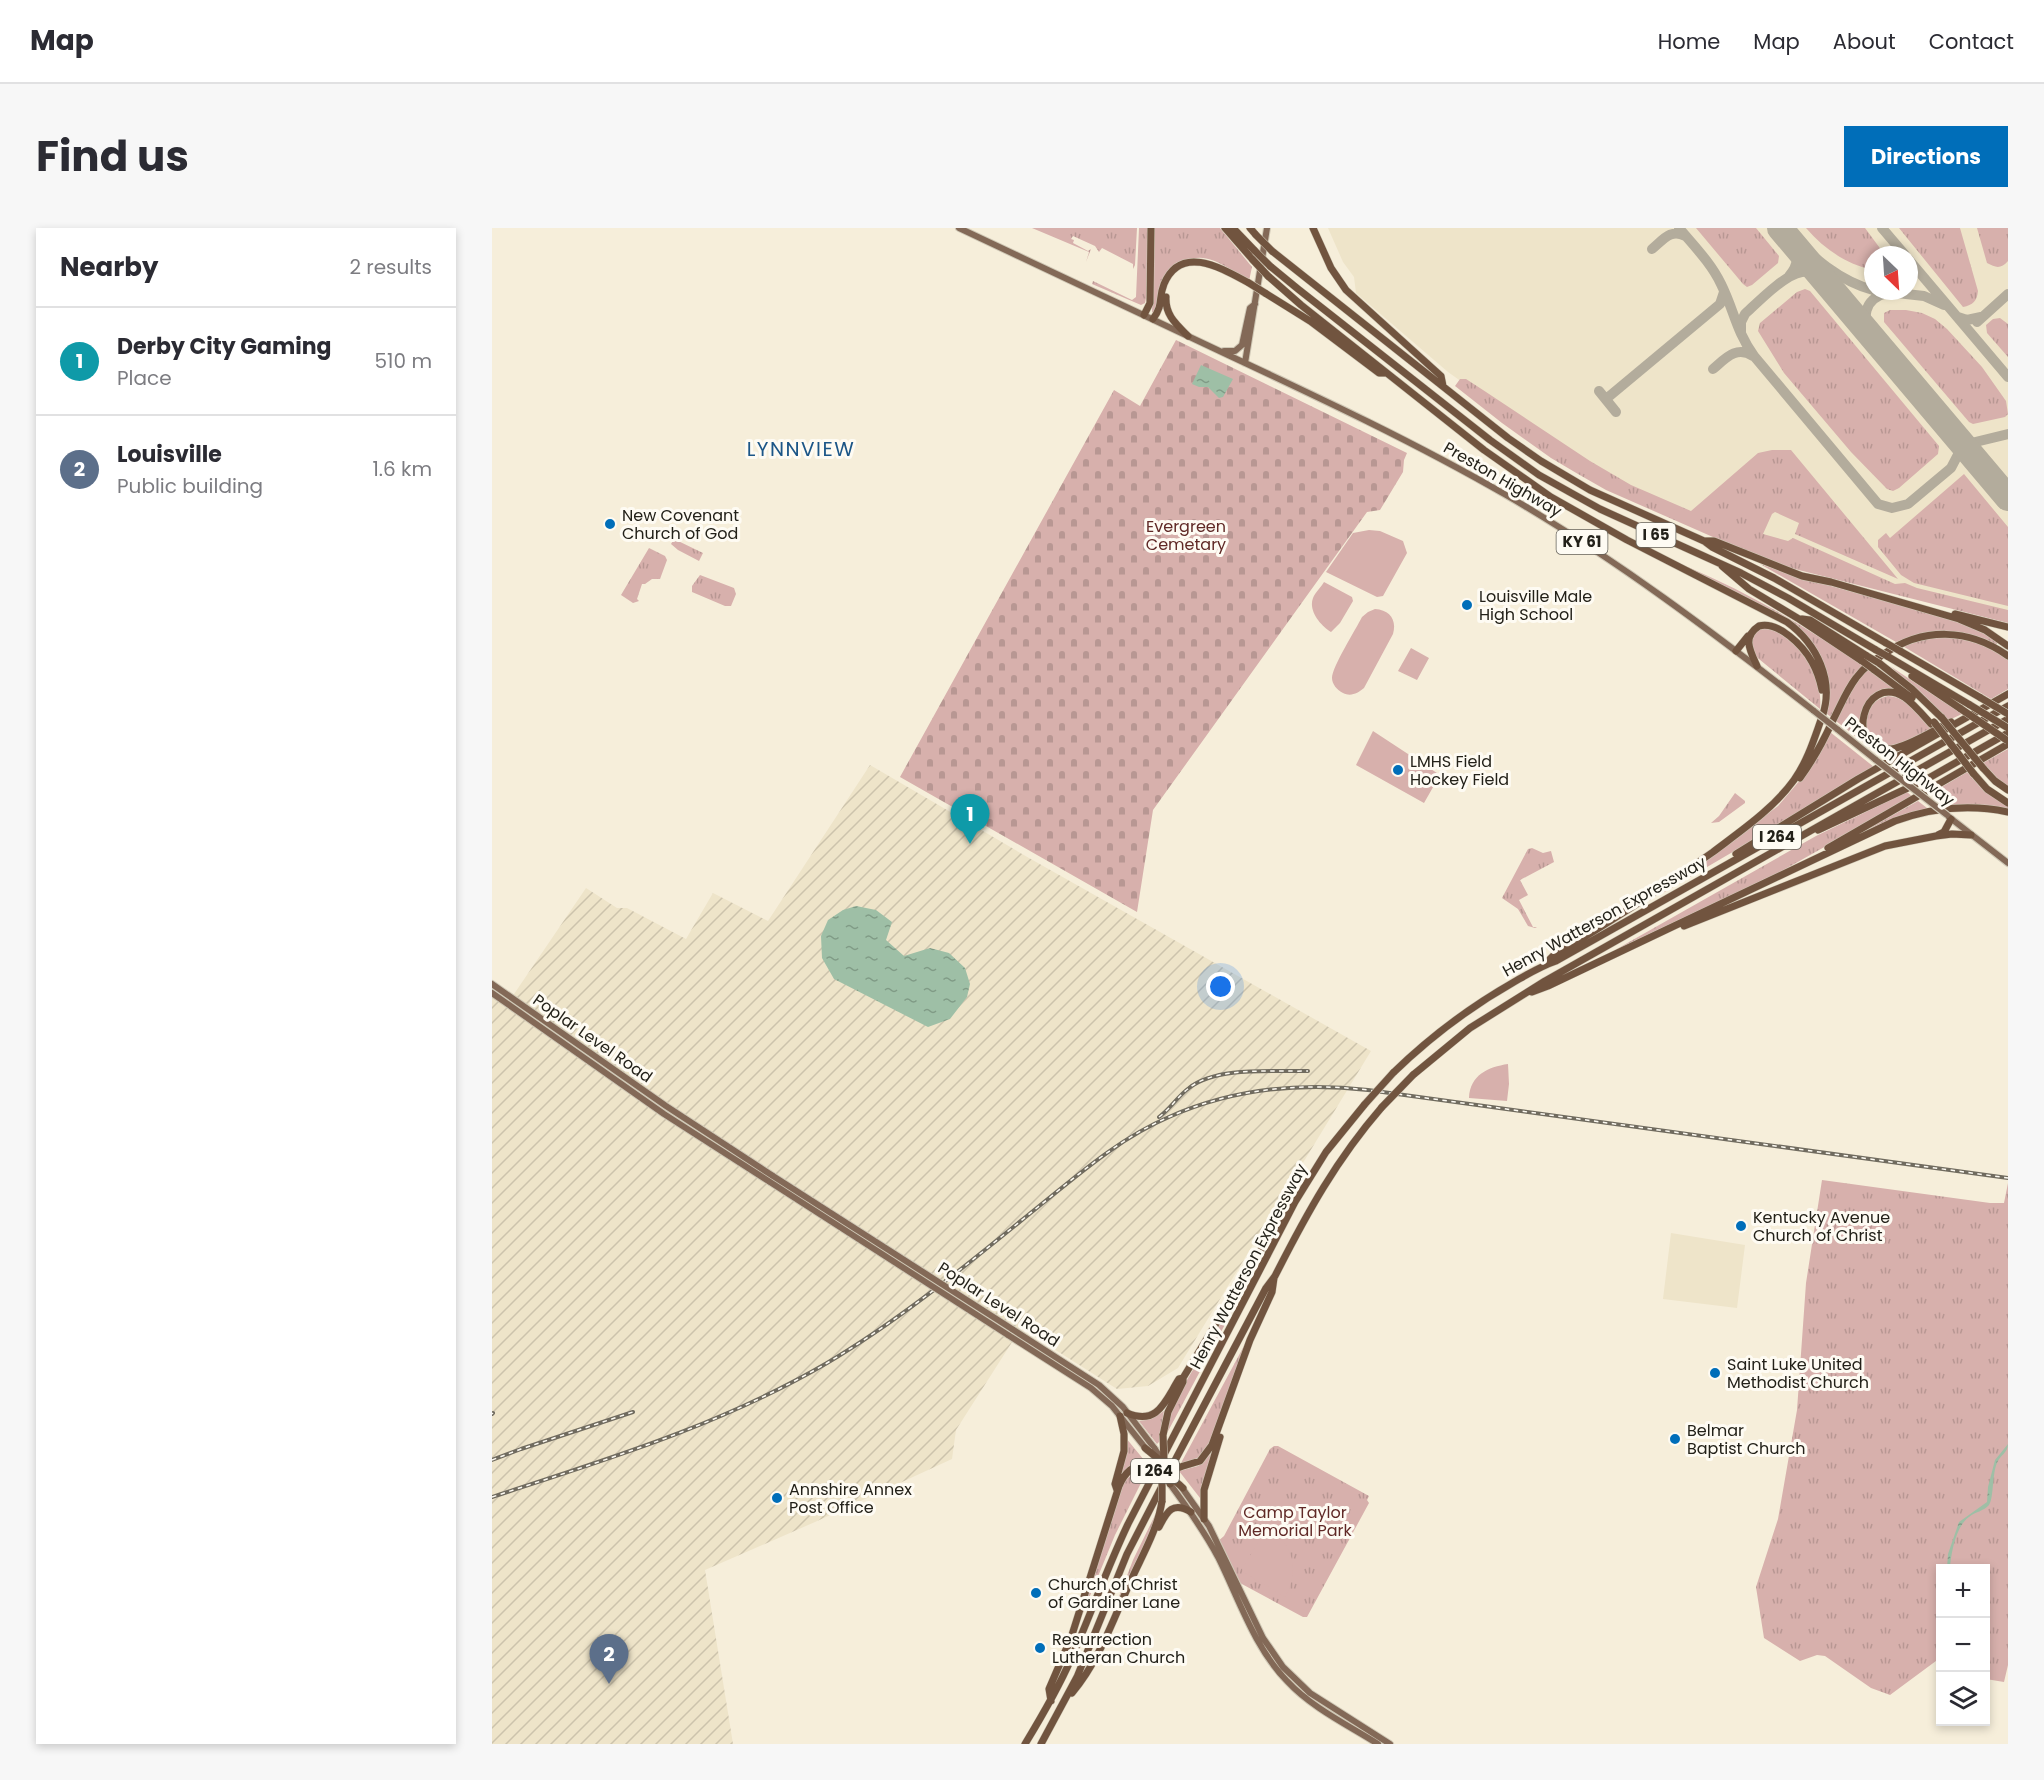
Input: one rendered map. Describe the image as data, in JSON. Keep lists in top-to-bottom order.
{
  "streets": {
    "highway": ["I 65", "I 264", "Henry Watterson Expressway"],
    "main road": ["Preston Highway", "KY 61", "Poplar Level Road"]
  },
  "districts": ["LYNNVIEW"],
  "parks": ["Evergreen Cemetary", "Camp Taylor Memorial Park"],
  "places": [
    "New Covenant Church of God",
    "Louisville Male High School",
    "LMHS Field Hockey Field",
    "Kentucky Avenue Church of Christ",
    "Saint Luke United Methodist Church",
    "Belmar Baptist Church",
    "Annshire Annex Post Office",
    "Church of Christ of Gardiner Lane",
    "Resurrection Lutheran Church"
  ],
  "north": "bottom right",
  "page": {
    "header": "Map",
    "nav": [
      "Home",
      "Map",
      "About",
      "Contact"
    ],
    "title": "Find us",
    "buttons": "Directions",
    "heading": ["Nearby", "2 results"],
    "list": [
      {
        "mark": "1",
        "name": "Derby City Gaming",
        "note": "Place",
        "value": "510 m"
      },
      {
        "mark": "2",
        "name": "Louisville",
        "note": "Public building",
        "value": "1.6 km"
      }
    ],
    "pins": ["1", "2"],
    "map_buttons": ["+", "−"]
  }
}
